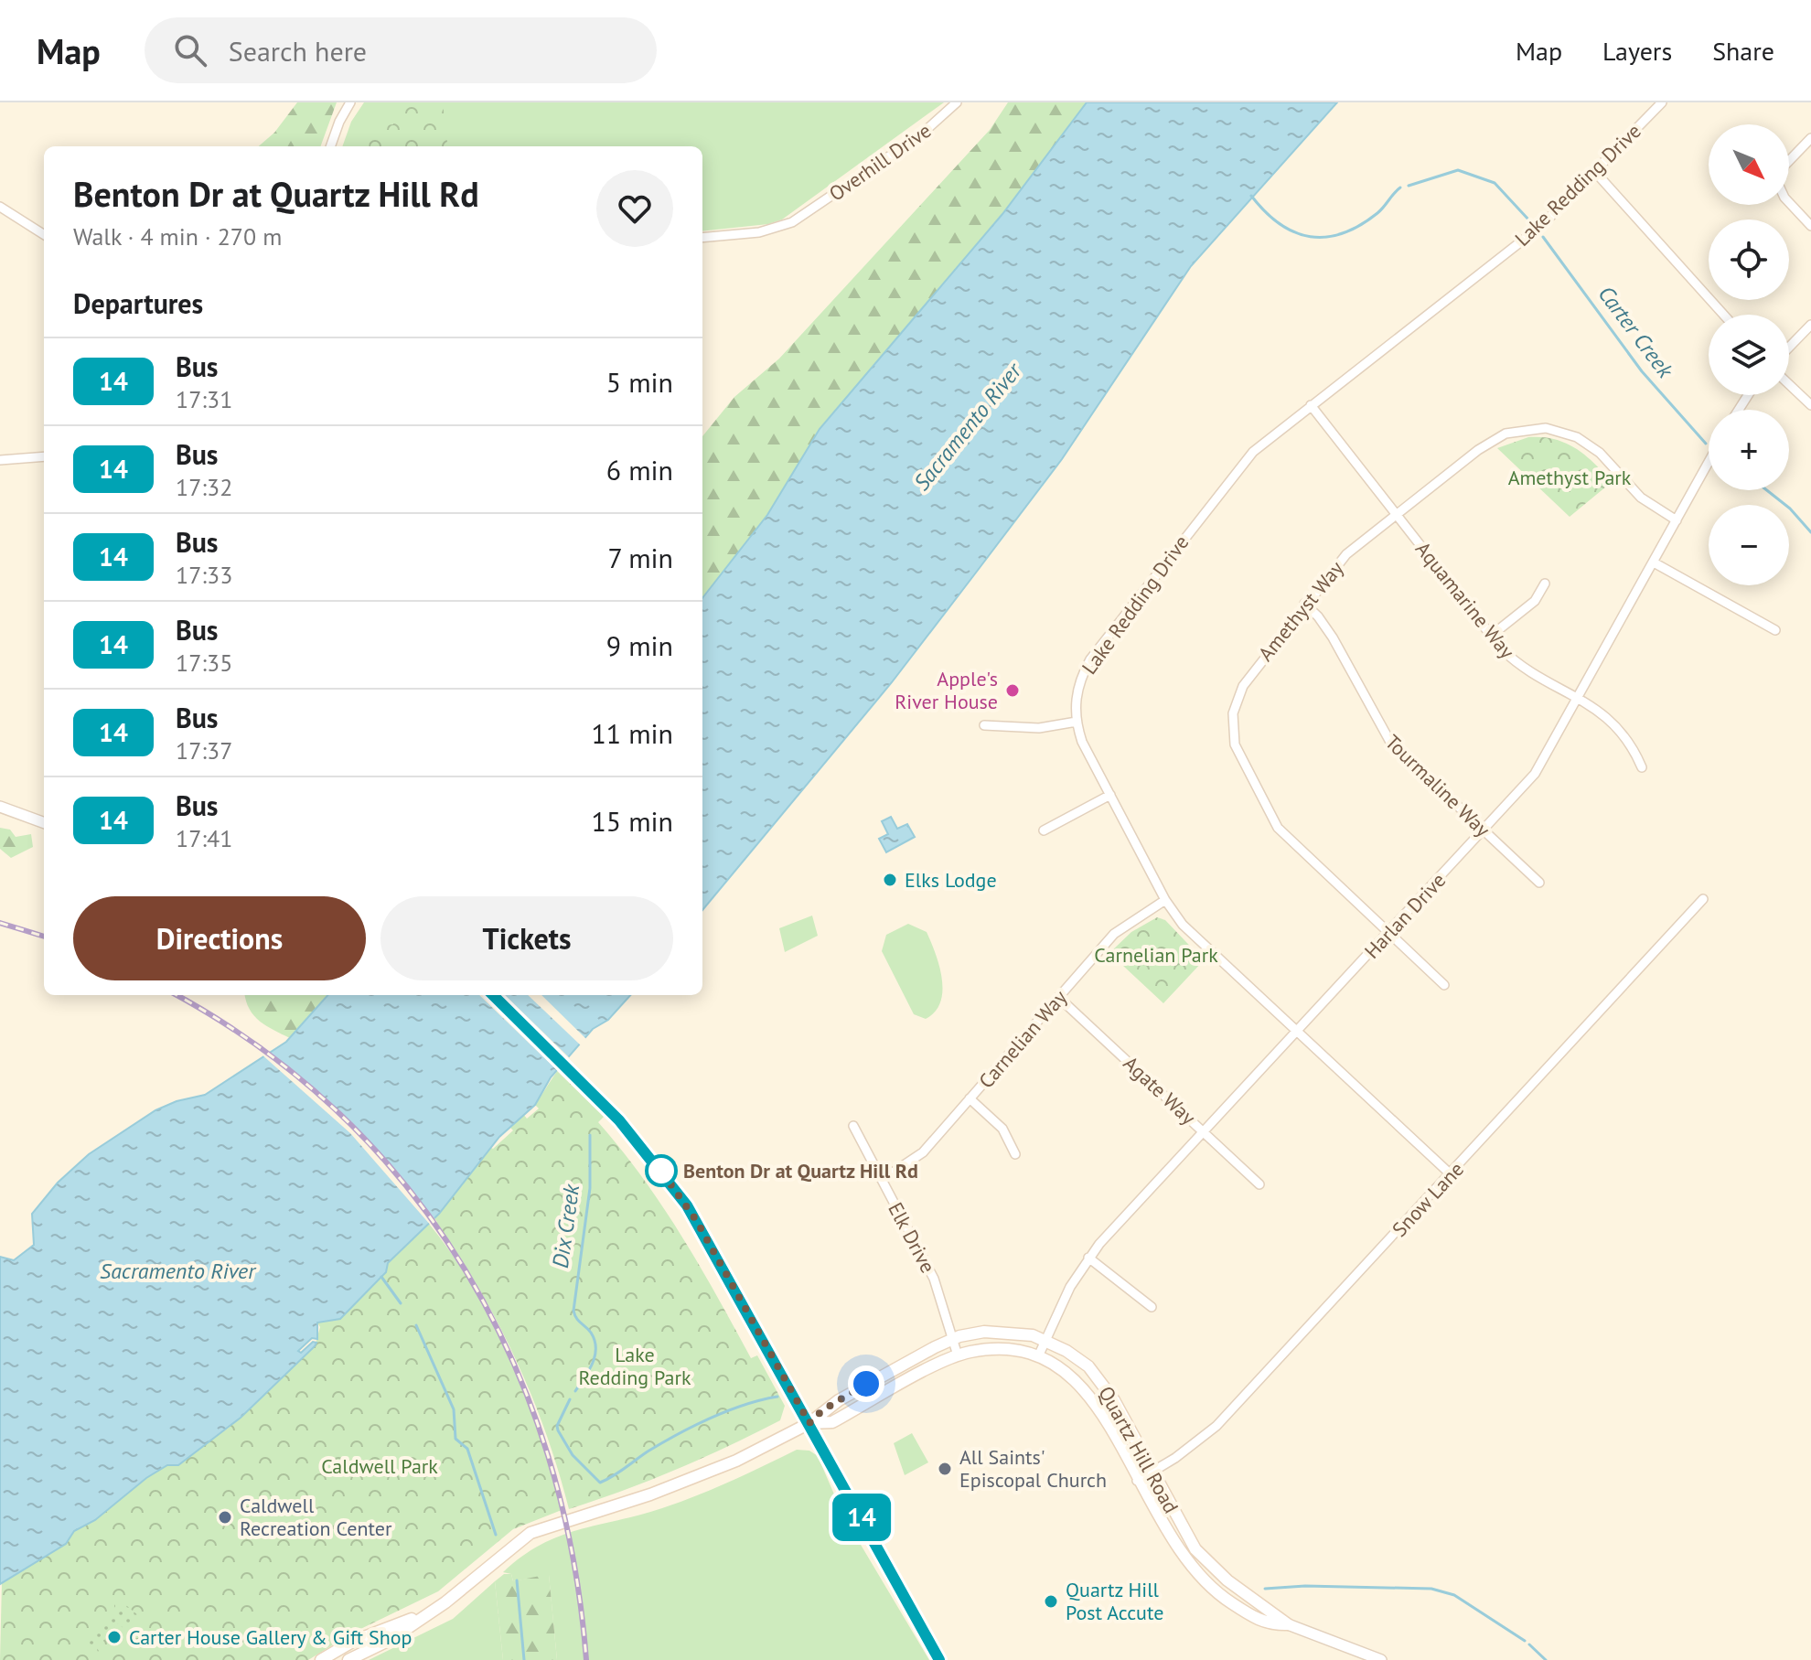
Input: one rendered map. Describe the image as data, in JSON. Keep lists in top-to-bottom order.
{
  "streets": {
    "main road": ["Quartz Hill Road"],
    "street": [
      "Overhill Drive",
      "Lake Redding Drive",
      "Aquamarine Way",
      "Amethyst Way",
      "Tourmaline Way",
      "Harlan Drive",
      "Carnelian Way",
      "Agate Way",
      "Snow Lane",
      "Elk Drive"
    ]
  },
  "crossings": [
    ["Lake Redding Drive", "Aquamarine Way"],
    ["Lake Redding Drive", "Harlan Drive"],
    ["Lake Redding Drive", "Carnelian Way"],
    ["Lake Redding Drive", "Snow Lane"],
    ["Aquamarine Way", "Amethyst Way"],
    ["Aquamarine Way", "Harlan Drive"],
    ["Amethyst Way", "Tourmaline Way"],
    ["Amethyst Way", "Harlan Drive"],
    ["Tourmaline Way", "Harlan Drive"],
    ["Harlan Drive", "Agate Way"],
    ["Harlan Drive", "Quartz Hill Road"],
    ["Carnelian Way", "Agate Way"],
    ["Carnelian Way", "Elk Drive"],
    ["Snow Lane", "Quartz Hill Road"],
    ["Elk Drive", "Quartz Hill Road"]
  ],
  "water": ["Carter Creek", "Sacramento River", "Dix Creek"],
  "parks": [
    "Amethyst Park",
    "Carnelian Park",
    "Lake Redding Park",
    "Caldwell Park"
  ],
  "places": [
    "Apple's River House",
    "Elks Lodge",
    "Benton Dr at Quartz Hill Rd",
    "All Saints' Episcopal Church",
    "Caldwell Recreation Center",
    "Quartz Hill Post Accute",
    "Carter House Gallery & Gift Shop"
  ],
  "lines": ["bus line 14"],
  "north": "bottom right",
  "page": {
    "header": "Map",
    "search": "Search here",
    "nav": ["Map", "Layers", "Share"],
    "on_map": "14",
    "map_buttons": ["+", "−"],
    "heading": [
      ["Benton Dr at Quartz Hill Rd", "Walk · 4 min · 270 m"],
      "Departures"
    ],
    "list": [
      {
        "mark": "14",
        "name": "Bus",
        "note": "17:31",
        "value": "5 min"
      },
      {
        "mark": "14",
        "name": "Bus",
        "note": "17:32",
        "value": "6 min"
      },
      {
        "mark": "14",
        "name": "Bus",
        "note": "17:33",
        "value": "7 min"
      },
      {
        "mark": "14",
        "name": "Bus",
        "note": "17:35",
        "value": "9 min"
      },
      {
        "mark": "14",
        "name": "Bus",
        "note": "17:37",
        "value": "11 min"
      },
      {
        "mark": "14",
        "name": "Bus",
        "note": "17:41",
        "value": "15 min"
      }
    ],
    "buttons": ["Directions", "Tickets"]
  }
}
